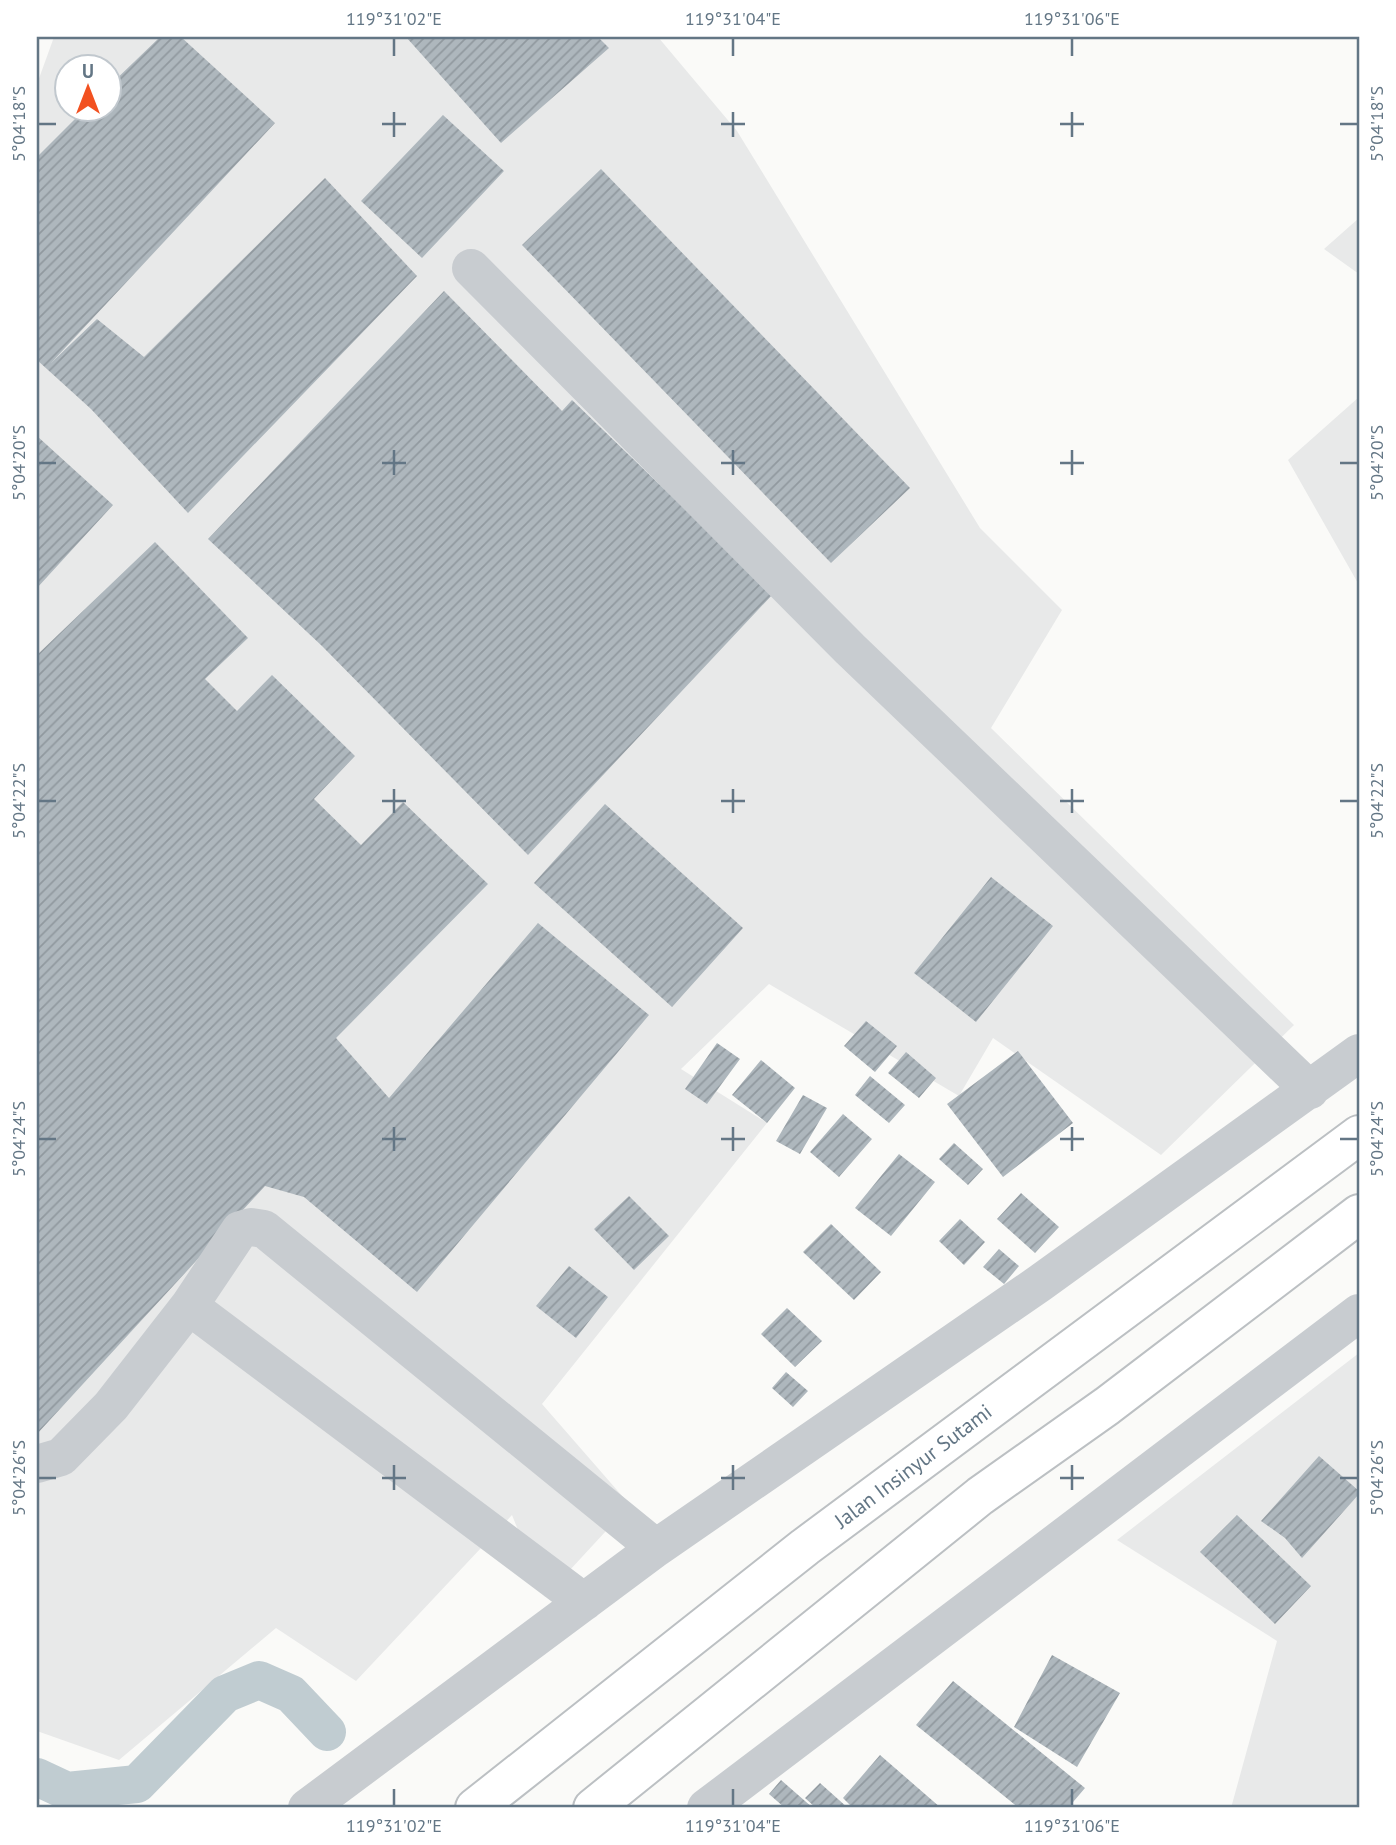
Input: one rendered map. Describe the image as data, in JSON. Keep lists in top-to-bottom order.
{
  "streets": {
    "highway": ["Jalan Insinyur Sutami"]
  },
  "north": "top",
  "coordinates": [
    "119°31'02\"E",
    "119°31'04\"E",
    "119°31'06\"E",
    "5°04'18\"S",
    "5°04'20\"S",
    "5°04'22\"S",
    "5°04'24\"S",
    "5°04'26\"S"
  ]
}
